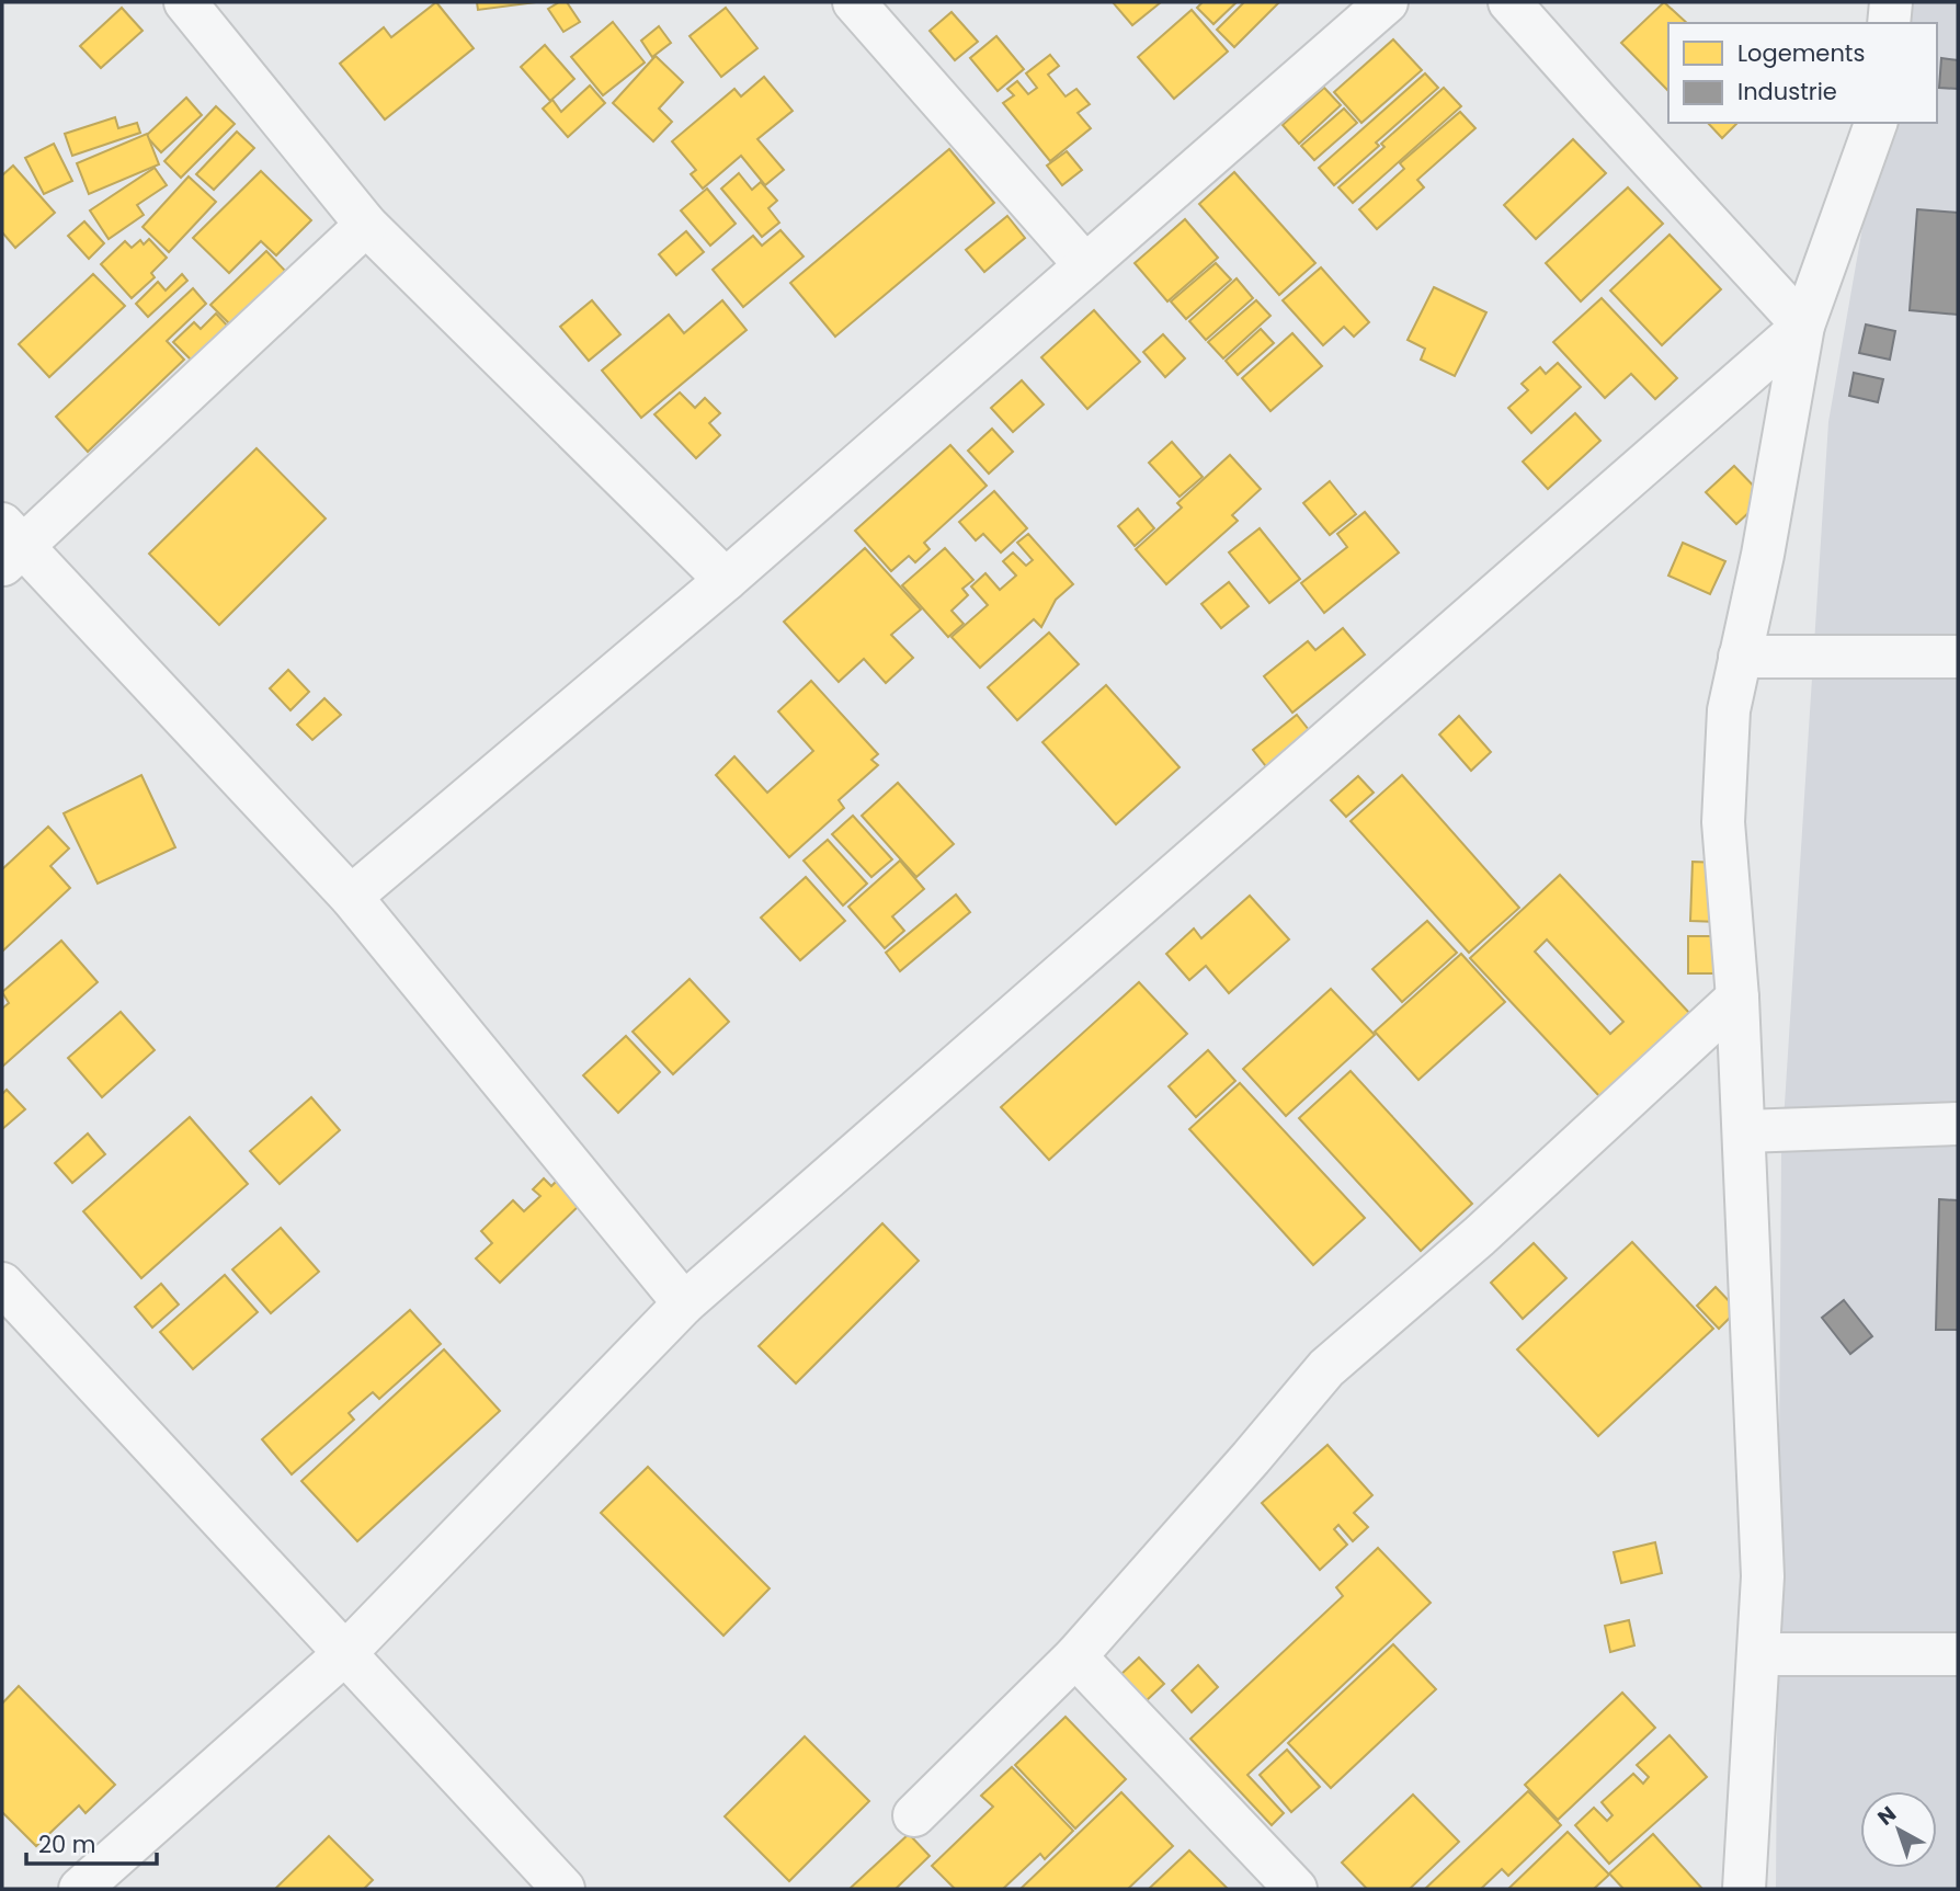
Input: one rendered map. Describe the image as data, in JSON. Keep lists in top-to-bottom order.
{
  "legend": ["Logements", "Industrie"],
  "scale_bar": "20 m",
  "north": "top left"
}
